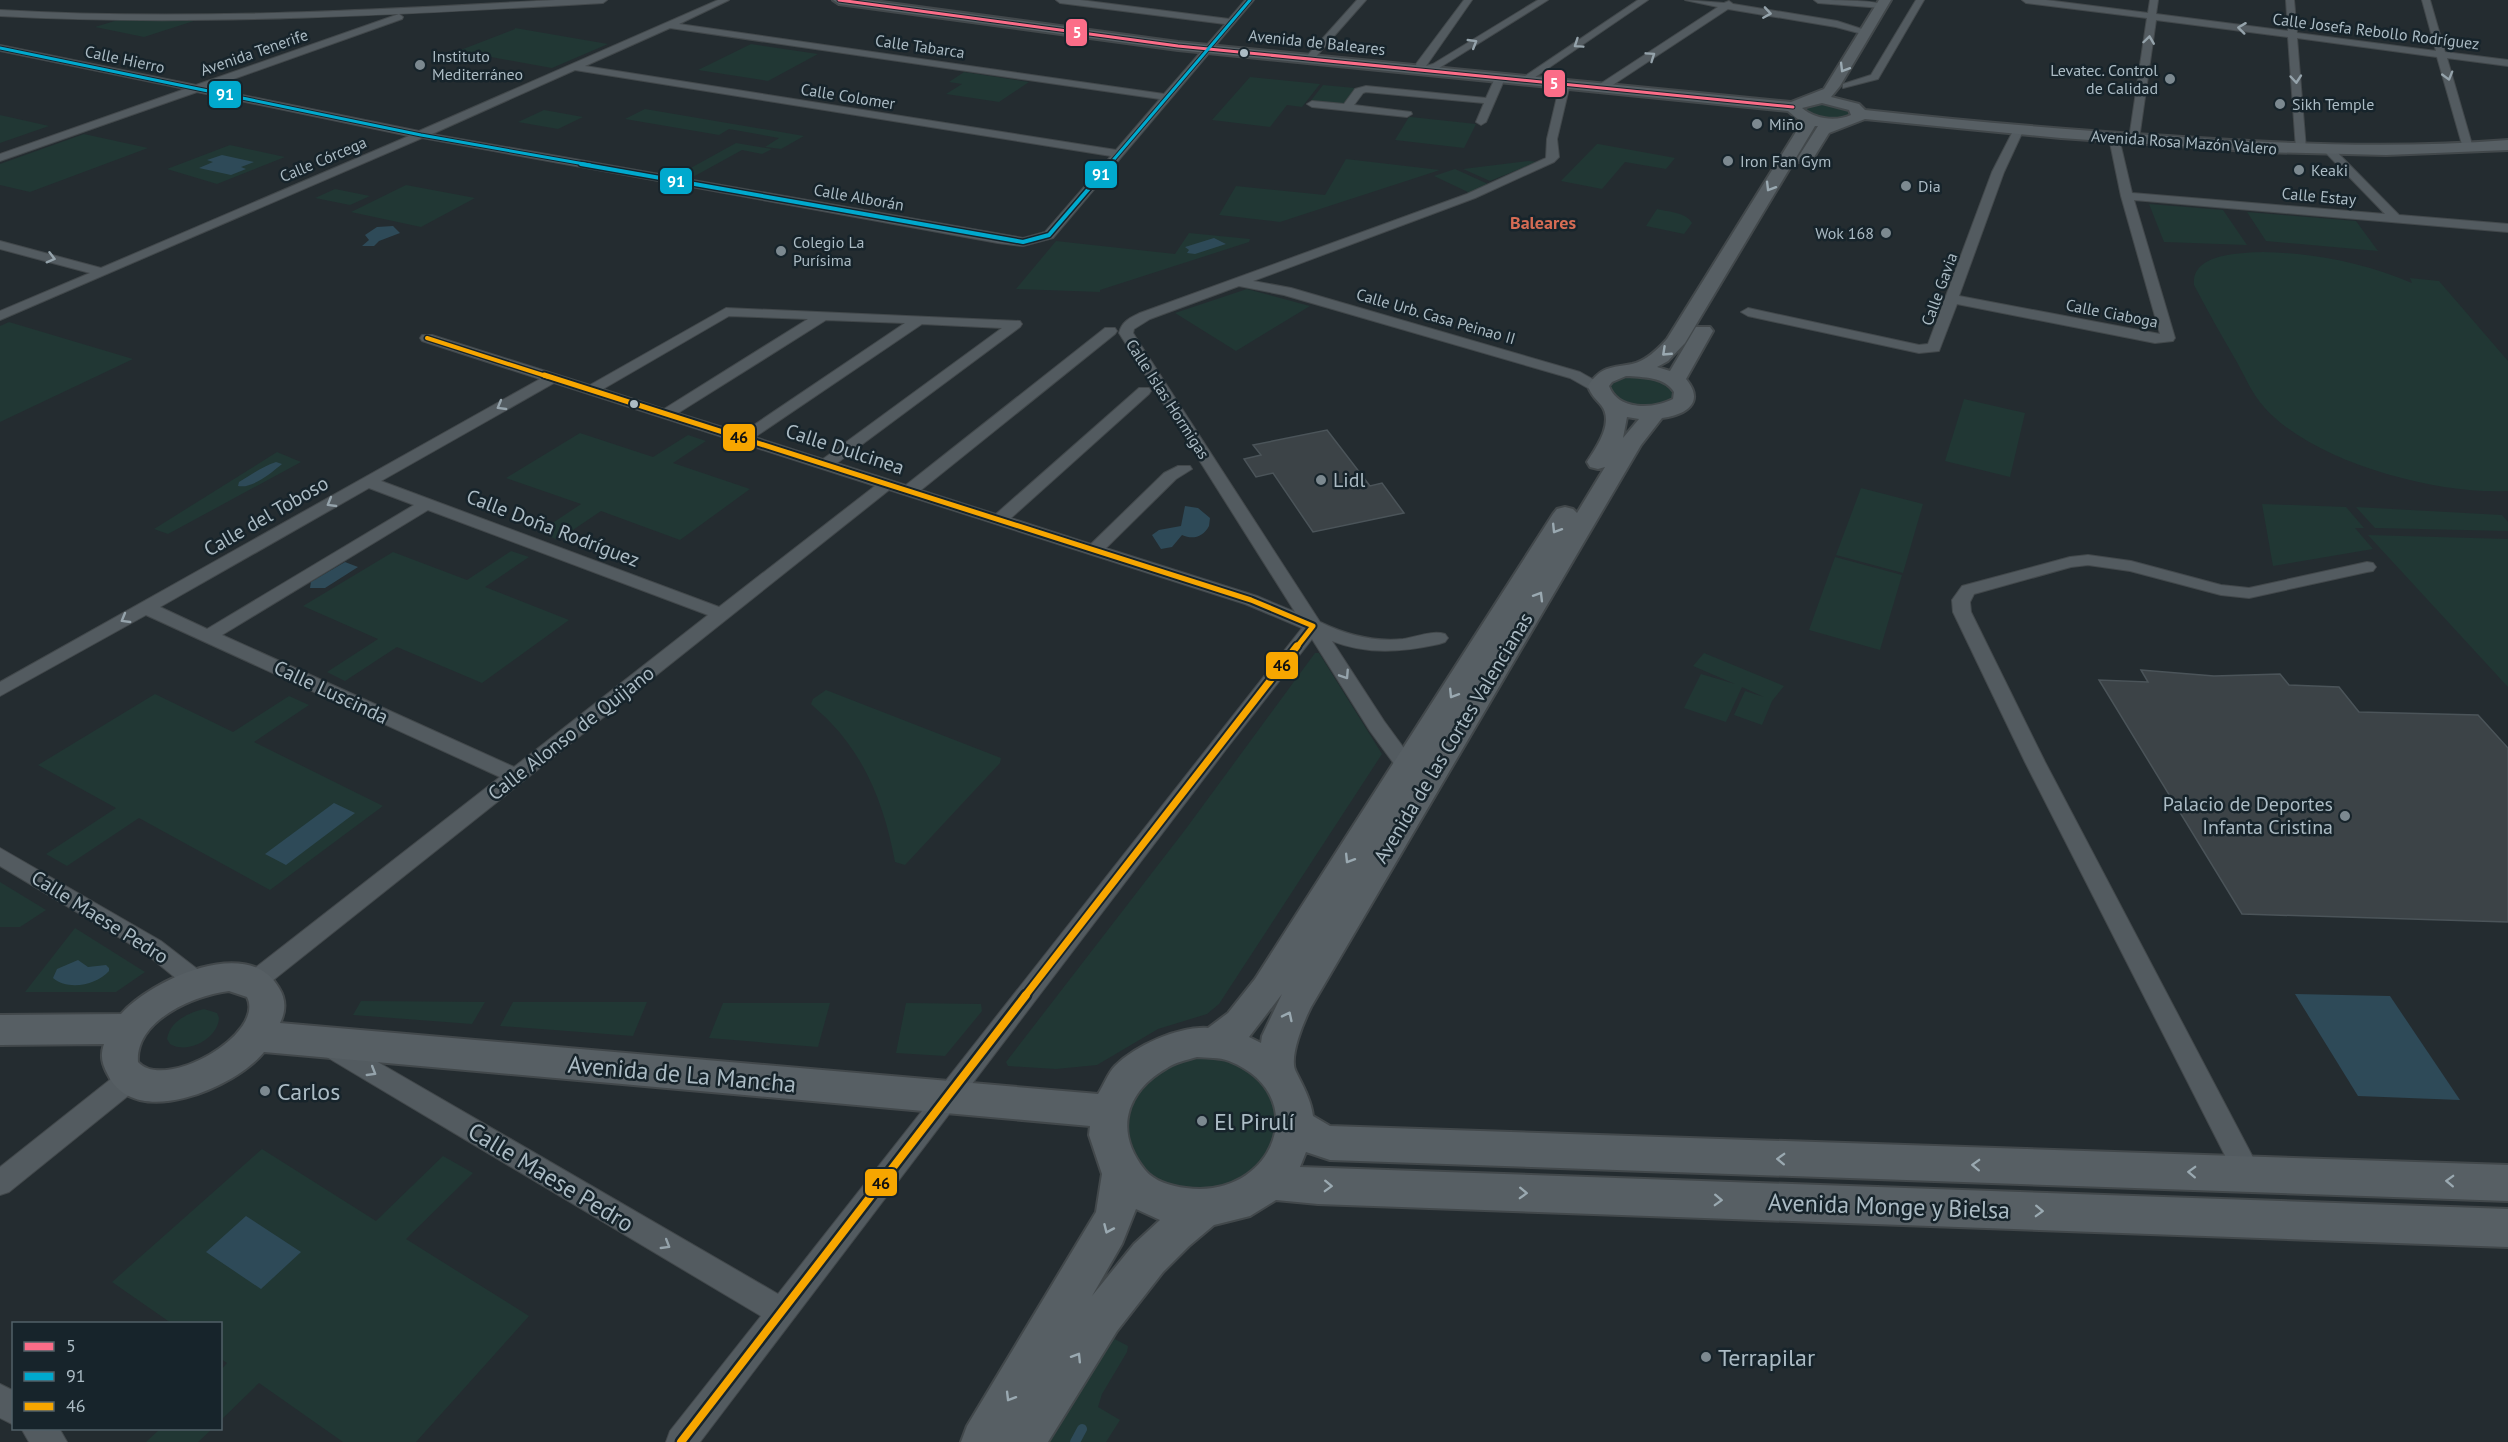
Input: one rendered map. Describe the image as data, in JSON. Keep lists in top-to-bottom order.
{
  "streets": {
    "main road": [
      "Avenida de Baleares",
      "Avenida Rosa Mazón Valero",
      "Avenida de las Cortes Valencianas",
      "Avenida de La Mancha",
      "Avenida Monge y Bielsa"
    ],
    "street": [
      "Calle Josefa Rebollo Rodríguez",
      "Calle Tabarca",
      "Avenida Tenerife",
      "Calle Hierro",
      "Calle Colomer",
      "Calle Córcega",
      "Calle Estay",
      "Calle Alborán",
      "Calle Gavia",
      "Calle Ciaboga",
      "Calle Urb. Casa Peinao II",
      "Calle Islas Hormigas",
      "Calle Dulcinea",
      "Calle del Toboso",
      "Calle Doña Rodríguez",
      "Calle Luscinda",
      "Calle Alonso de Quijano",
      "Calle Maese Pedro"
    ]
  },
  "crossings": [
    ["Avenida de Baleares", "Calle Alborán"],
    ["Avenida de Baleares", "Calle Islas Hormigas"],
    ["Calle Tabarca", "Calle Córcega"],
    ["Calle Tabarca", "Calle Alborán"],
    ["Avenida Tenerife", "Calle Hierro"],
    ["Calle Hierro", "Calle Córcega"],
    ["Calle Hierro", "Calle Alborán"],
    ["Calle Colomer", "Calle Córcega"],
    ["Calle Colomer", "Calle Alborán"],
    ["Avenida Rosa Mazón Valero", "Calle Gavia"],
    ["Avenida Rosa Mazón Valero", "Calle Ciaboga"],
    ["Calle Córcega", "Calle Alborán"],
    ["Calle Estay", "Calle Ciaboga"],
    ["Calle Gavia", "Calle Ciaboga"],
    ["Calle Urb. Casa Peinao II", "Calle Islas Hormigas"],
    ["Calle Urb. Casa Peinao II", "Avenida de las Cortes Valencianas"],
    ["Calle Islas Hormigas", "Calle Dulcinea"],
    ["Calle Islas Hormigas", "Avenida de las Cortes Valencianas"],
    ["Calle Dulcinea", "Calle del Toboso"],
    ["Calle Dulcinea", "Calle Alonso de Quijano"],
    ["Calle del Toboso", "Calle Doña Rodríguez"],
    ["Calle del Toboso", "Calle Luscinda"],
    ["Calle Doña Rodríguez", "Calle Alonso de Quijano"],
    ["Calle Luscinda", "Calle Alonso de Quijano"],
    ["Calle Alonso de Quijano", "Calle Maese Pedro"],
    ["Calle Alonso de Quijano", "Avenida de La Mancha"],
    ["Avenida de las Cortes Valencianas", "Avenida de La Mancha"],
    ["Avenida de las Cortes Valencianas", "Avenida Monge y Bielsa"],
    ["Calle Maese Pedro", "Avenida de La Mancha"],
    ["Avenida de La Mancha", "Avenida Monge y Bielsa"]
  ],
  "one_way": ["Calle Maese Pedro"],
  "districts": ["Baleares"],
  "places": [
    "Instituto Mediterráneo",
    "Levatec. Control de Calidad",
    "Sikh Temple",
    "Miño",
    "Iron Fan Gym",
    "Keaki",
    "Dia",
    "Wok 168",
    "Colegio La Purísima",
    "Lidl",
    "Palacio de Deportes Infanta Cristina",
    "Carlos",
    "El Pirulí",
    "Terrapilar"
  ],
  "lines": ["transit line 5", "transit line 91", "transit line 46"],
  "legend": ["5", "91", "46"]
}
